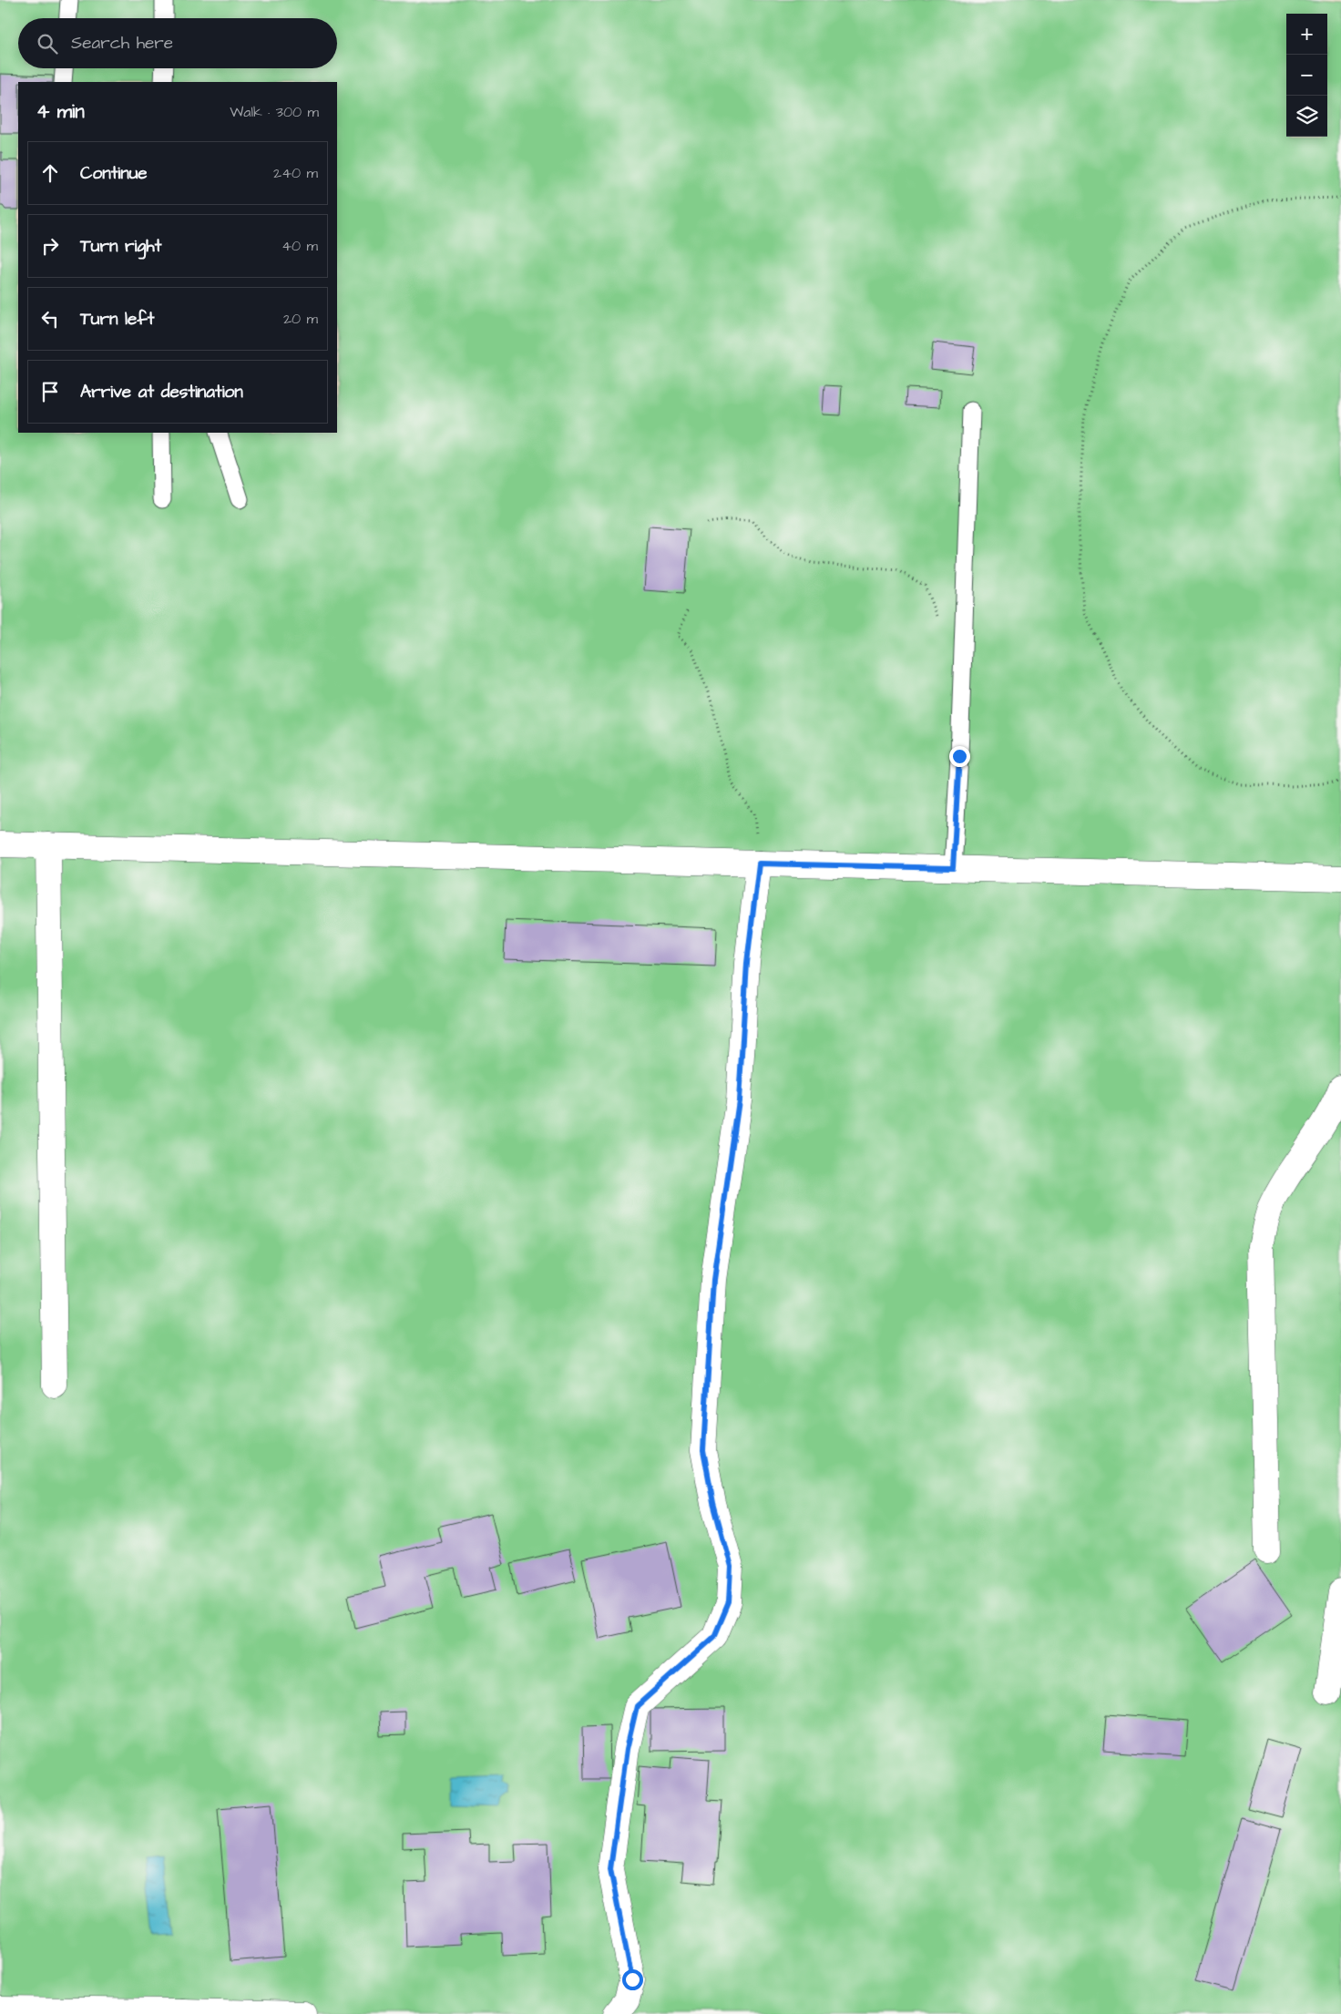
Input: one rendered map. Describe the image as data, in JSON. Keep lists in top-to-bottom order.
{
  "page": {
    "map_buttons": ["+", "−"],
    "search": "Search here",
    "heading": ["4 min", "Walk · 300 m"],
    "list": [
      ["Continue", "240 m"],
      ["Turn right", "40 m"],
      ["Turn left", "20 m"],
      "Arrive at destination"
    ]
  }
}
